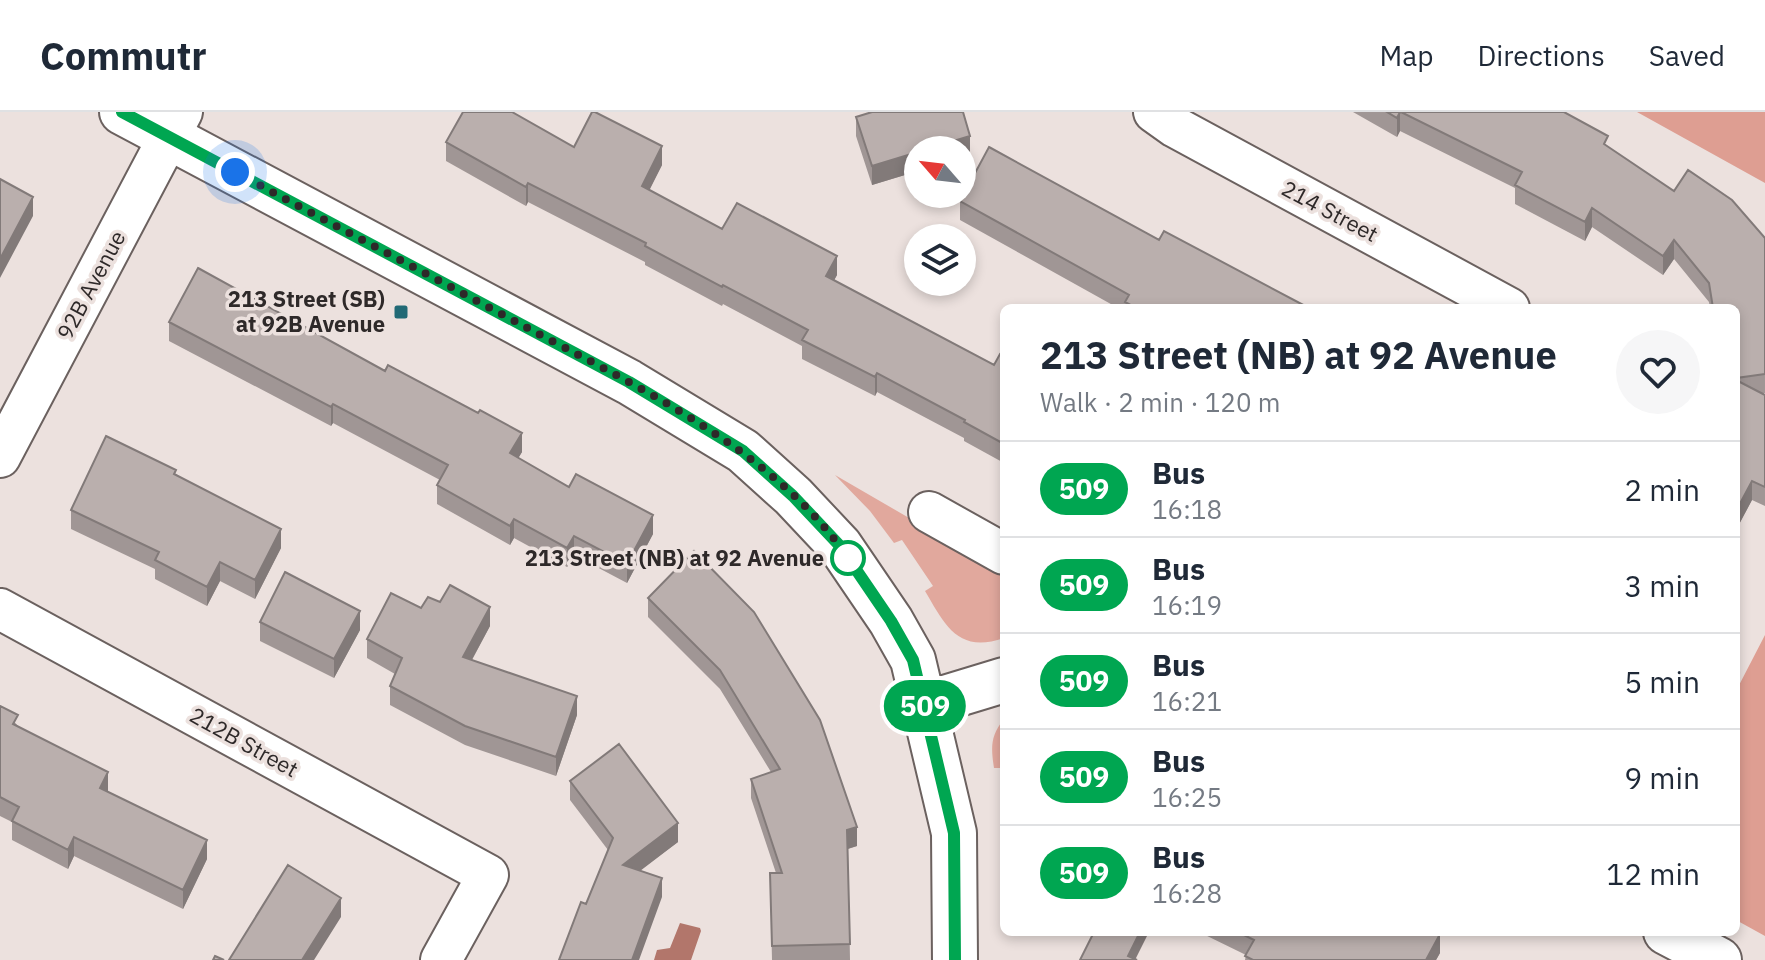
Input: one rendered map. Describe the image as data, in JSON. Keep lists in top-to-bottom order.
{
  "streets": {
    "street": ["214 Street", "92B Avenue", "212B Street"]
  },
  "places": {
    "transit": ["213 Street (SB) at 92B Avenue"],
    "other": ["213 Street (NB) at 92 Avenue"]
  },
  "lines": ["bus line 509"],
  "north": "top left",
  "page": {
    "header": "Commutr",
    "nav": ["Map", "Directions", "Saved"],
    "on_map": "509",
    "heading": ["213 Street (NB) at 92 Avenue", "Walk · 2 min · 120 m"],
    "list": [
      {
        "mark": "509",
        "name": "Bus",
        "note": "16:18",
        "value": "2 min"
      },
      {
        "mark": "509",
        "name": "Bus",
        "note": "16:19",
        "value": "3 min"
      },
      {
        "mark": "509",
        "name": "Bus",
        "note": "16:21",
        "value": "5 min"
      },
      {
        "mark": "509",
        "name": "Bus",
        "note": "16:25",
        "value": "9 min"
      },
      {
        "mark": "509",
        "name": "Bus",
        "note": "16:28",
        "value": "12 min"
      }
    ]
  }
}
